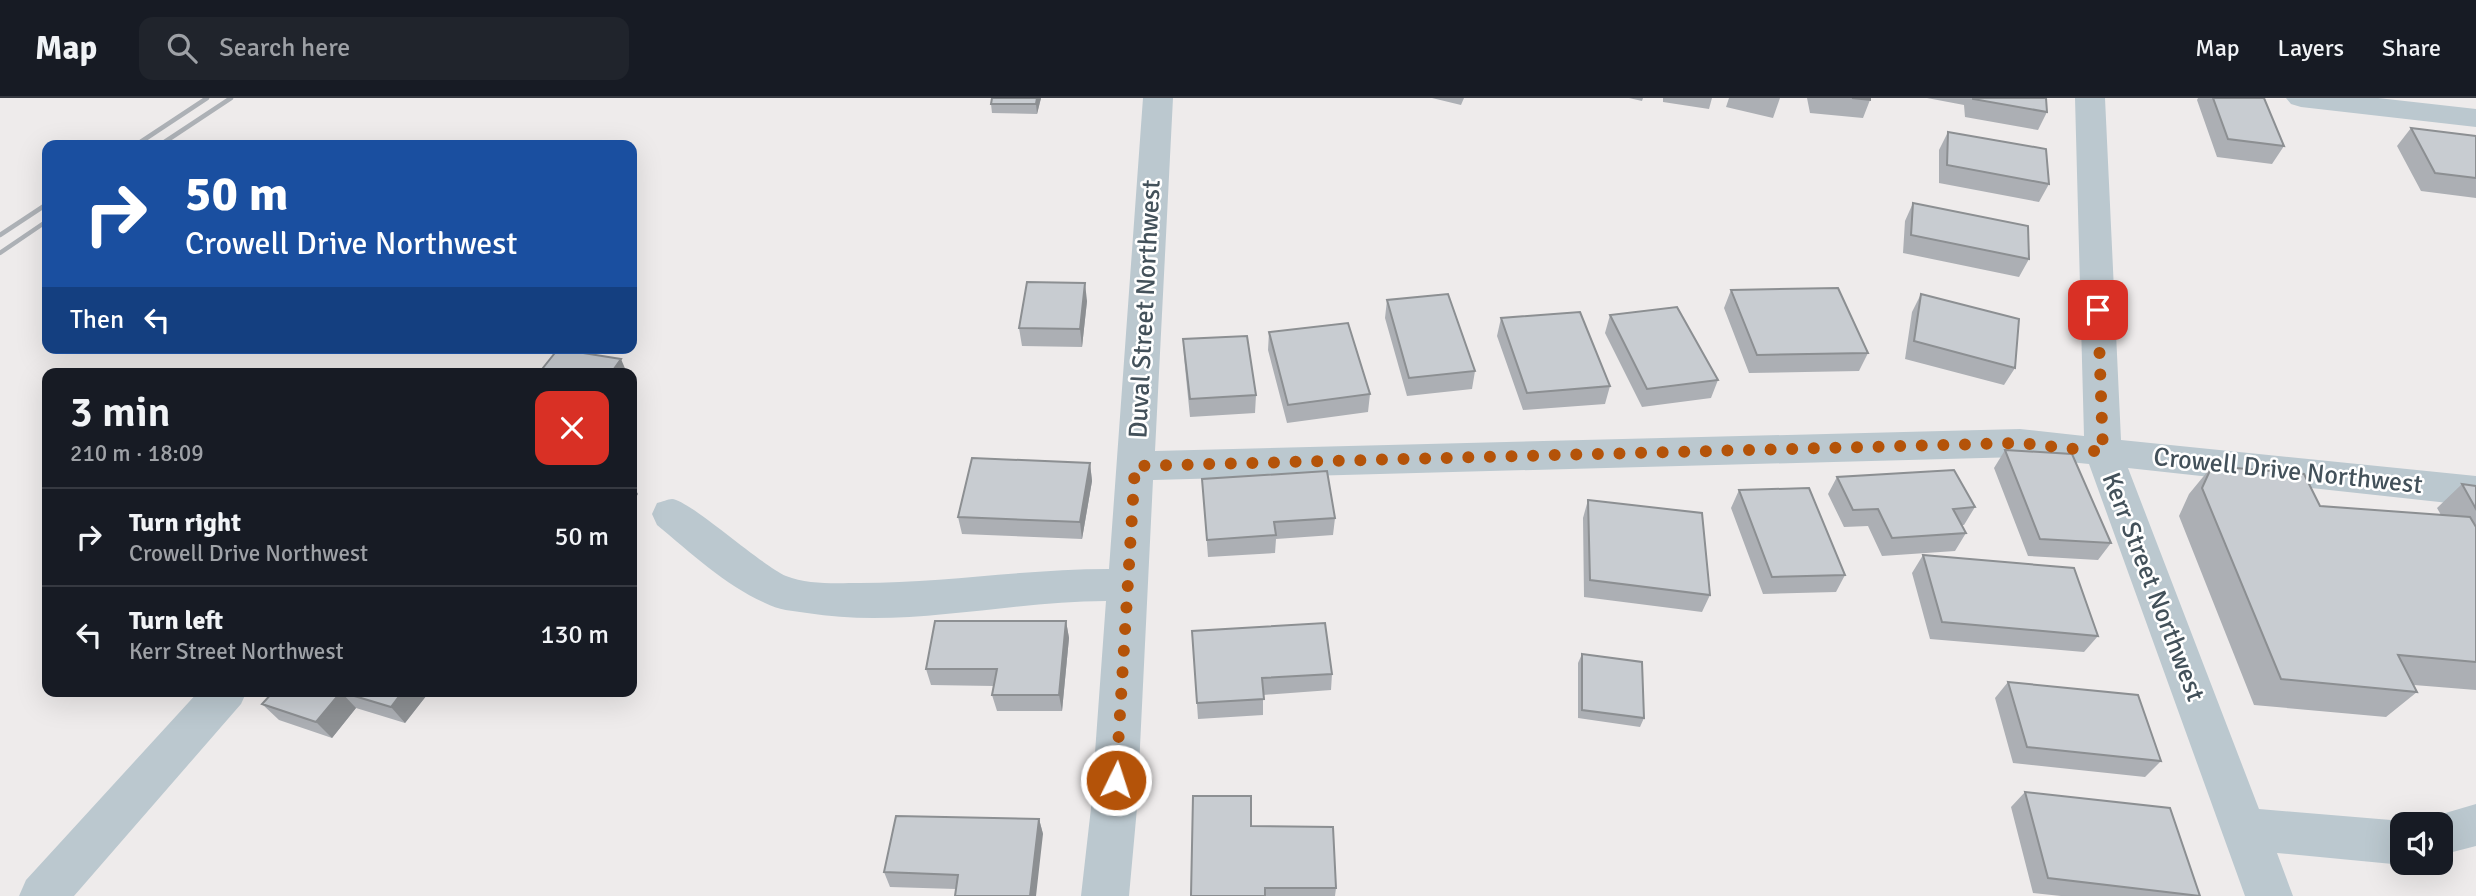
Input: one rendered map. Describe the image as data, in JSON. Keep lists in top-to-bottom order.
{
  "streets": {
    "street": ["Duval Street Northwest", "Crowell Drive Northwest", "Kerr Street Northwest"]
  },
  "crossings": [
    ["Duval Street Northwest", "Crowell Drive Northwest"],
    ["Crowell Drive Northwest", "Kerr Street Northwest"]
  ],
  "page": {
    "header": "Map",
    "search": "Search here",
    "nav": ["Map", "Layers", "Share"],
    "turn": ["50 m", "Crowell Drive Northwest"],
    "then": "Then",
    "heading": ["3 min", "210 m · 18:09"],
    "list": [
      {
        "name": "Turn right",
        "note": "Crowell Drive Northwest",
        "value": "50 m"
      },
      {
        "name": "Turn left",
        "note": "Kerr Street Northwest",
        "value": "130 m"
      }
    ]
  }
}
